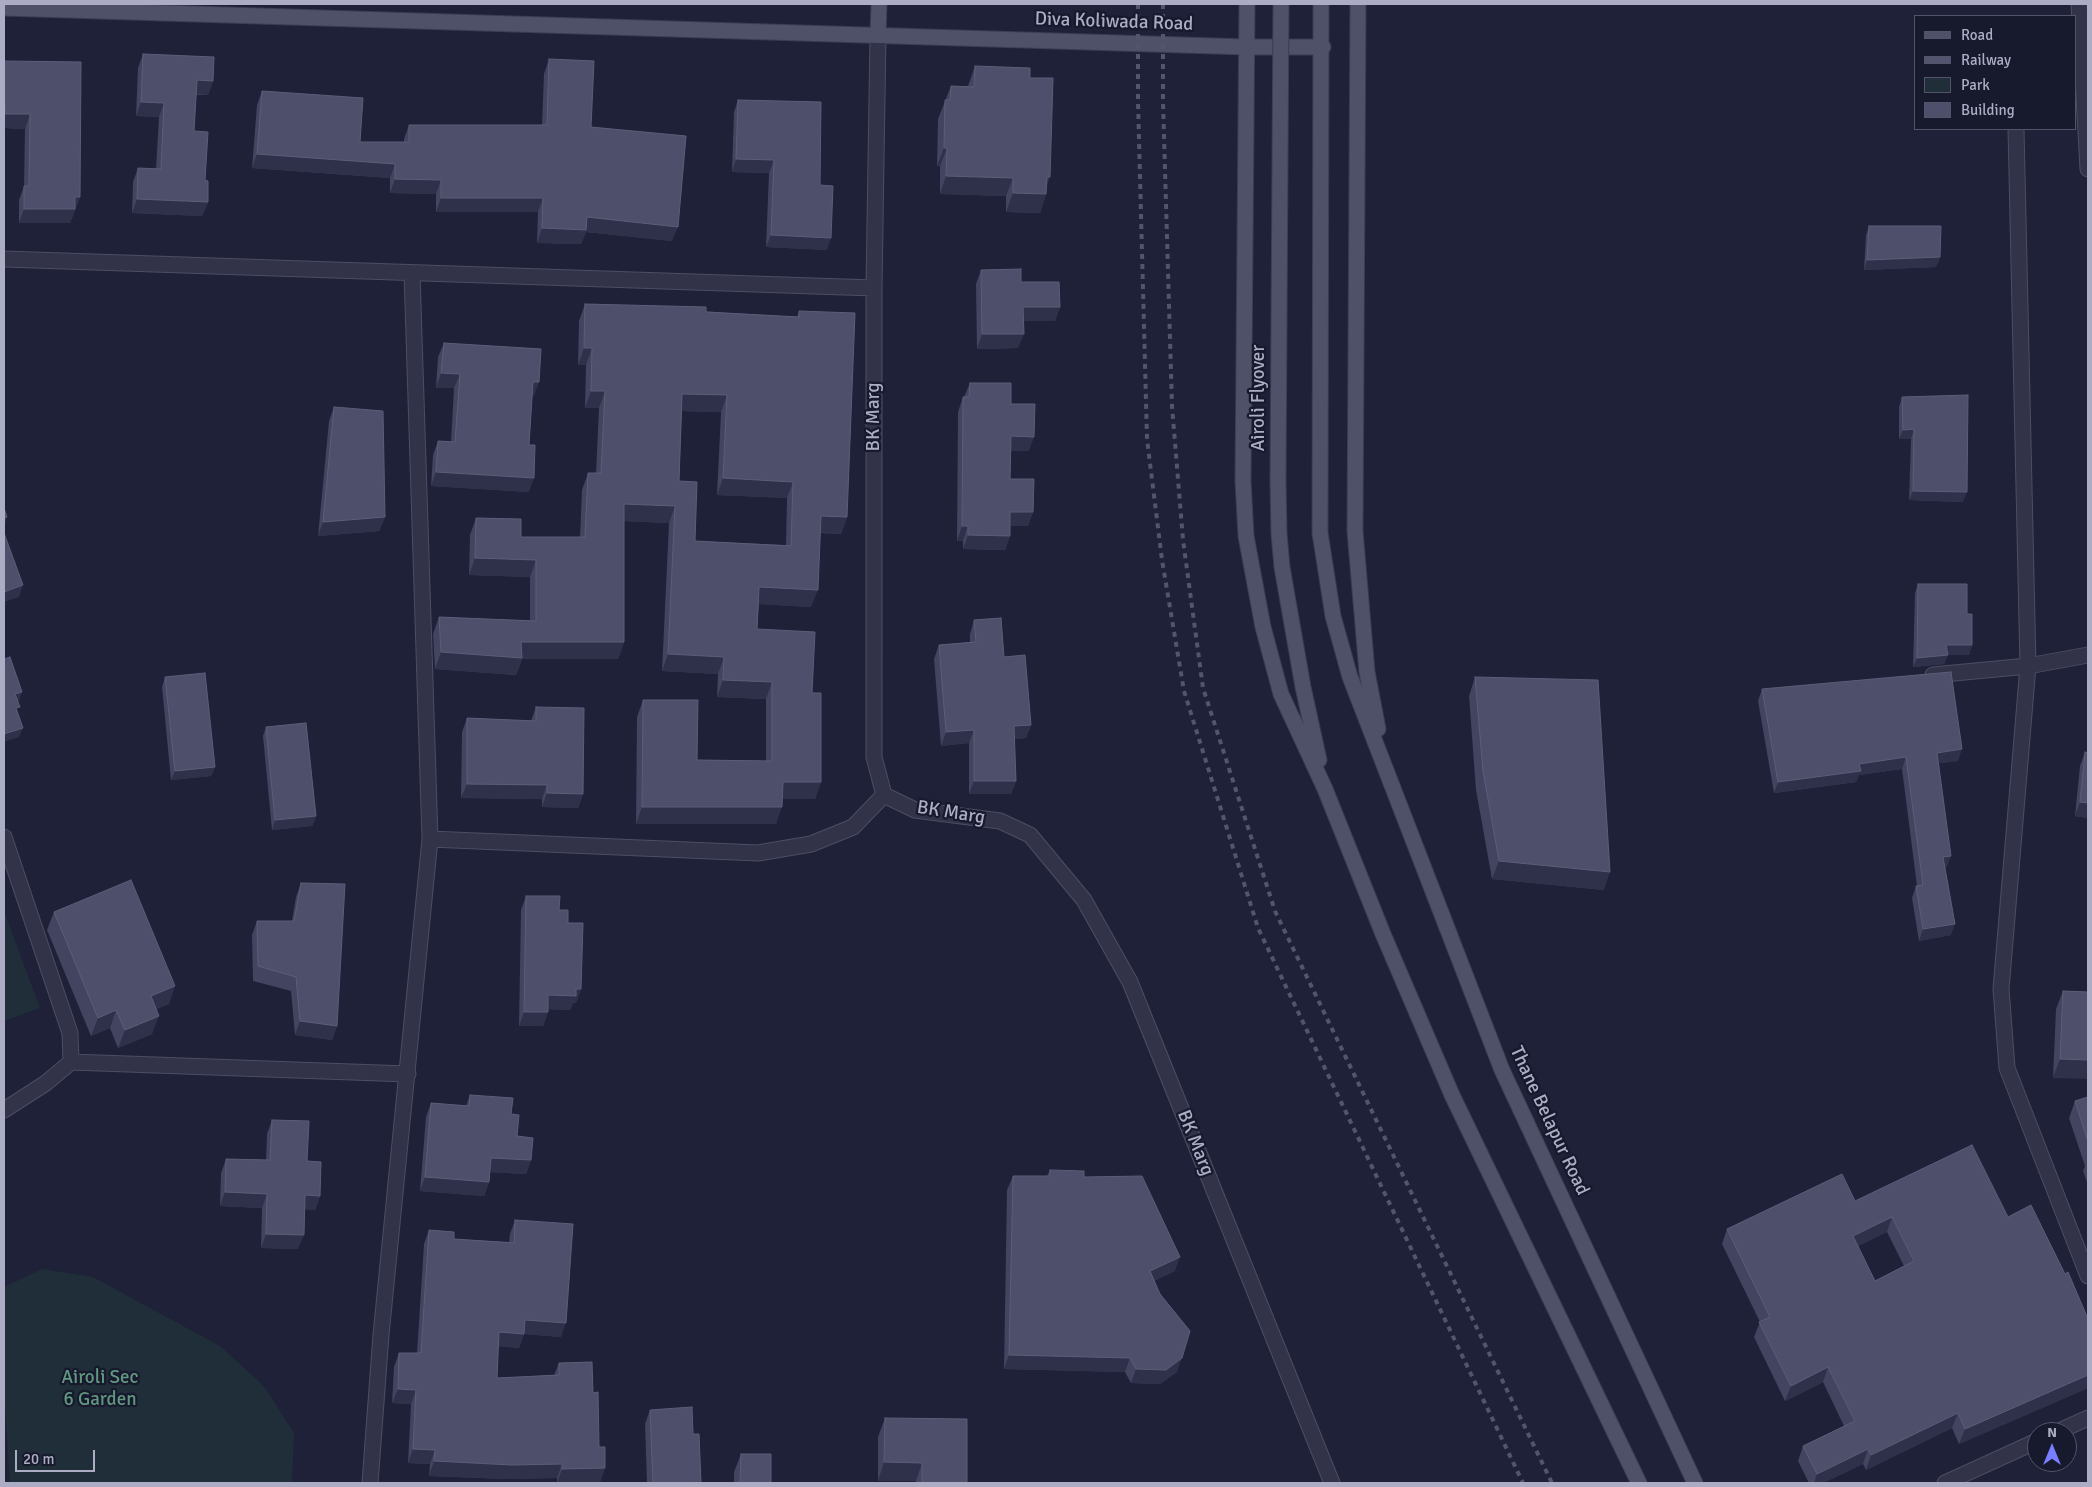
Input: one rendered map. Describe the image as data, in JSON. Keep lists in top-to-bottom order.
{
  "streets": {
    "main road": ["Diva Koliwada Road", "Airoli Flyover", "Thane Belapur Road"],
    "street": ["BK Marg"]
  },
  "crossings": [
    ["Diva Koliwada Road", "BK Marg"]
  ],
  "parks": ["Airoli Sec 6 Garden"],
  "legend": [
    "Road",
    "Railway",
    "Park",
    "Building"
  ],
  "scale_bar": "20 m",
  "north": "top"
}
